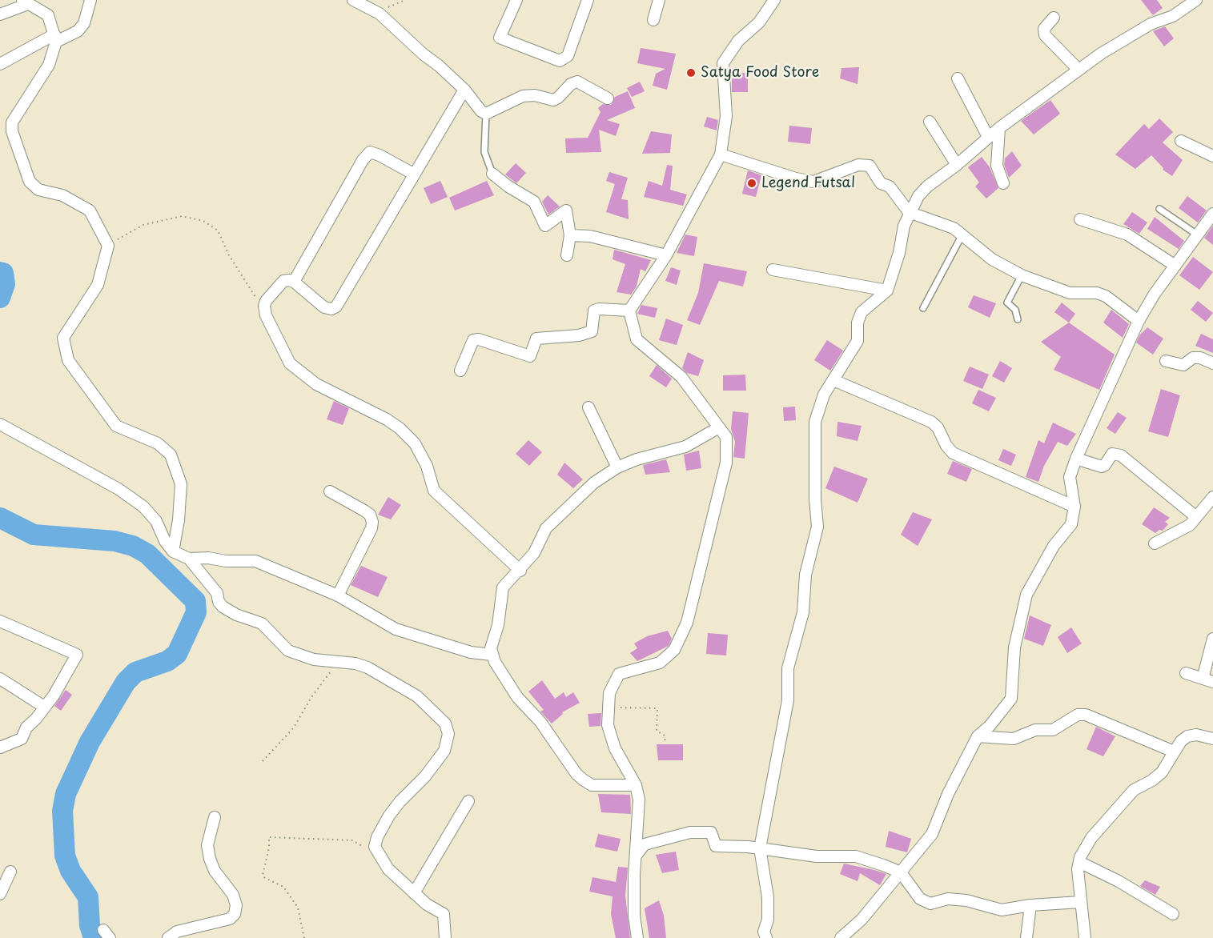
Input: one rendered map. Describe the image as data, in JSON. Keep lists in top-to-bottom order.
{
  "places": ["Satya Food Store", "Legend Futsal"]
}
